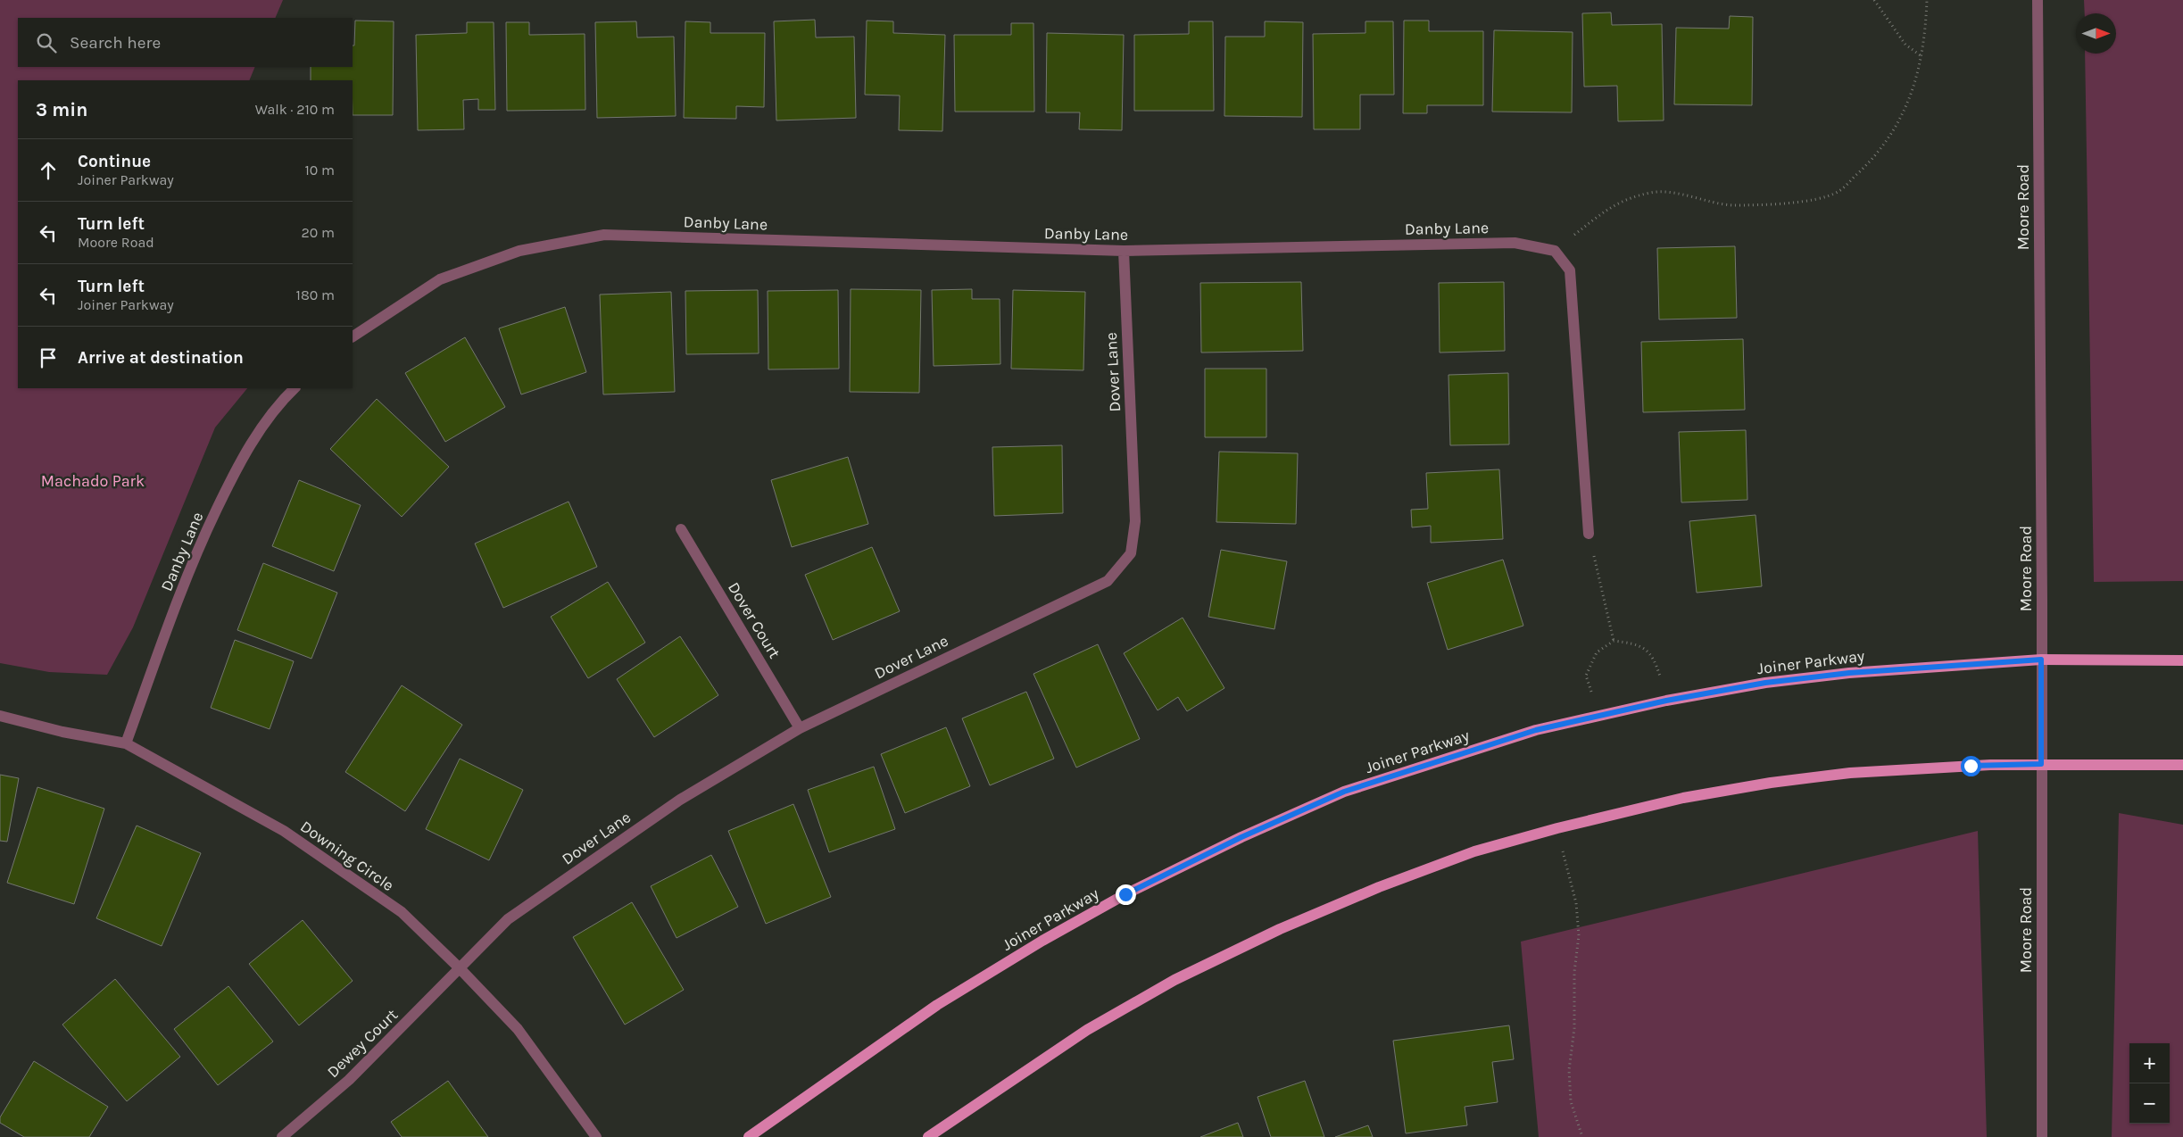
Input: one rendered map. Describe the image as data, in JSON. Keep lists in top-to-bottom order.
{
  "streets": {
    "main road": ["Joiner Parkway"],
    "street": [
      "Moore Road",
      "Danby Lane",
      "Dover Lane",
      "Dover Court",
      "Downing Circle",
      "Dewey Court"
    ]
  },
  "crossings": [
    ["Moore Road", "Joiner Parkway"],
    ["Danby Lane", "Dover Lane"],
    ["Danby Lane", "Downing Circle"],
    ["Dover Lane", "Dover Court"],
    ["Dover Lane", "Downing Circle"],
    ["Dover Lane", "Dewey Court"],
    ["Downing Circle", "Dewey Court"]
  ],
  "parks": ["Machado Park"],
  "north": "right",
  "page": {
    "search": "Search here",
    "heading": ["3 min", "Walk · 210 m"],
    "list": [
      ["Continue", "Joiner Parkway", "10 m"],
      ["Turn left", "Moore Road", "20 m"],
      ["Turn left", "Joiner Parkway", "180 m"],
      "Arrive at destination"
    ],
    "map_buttons": ["+", "−"]
  }
}
